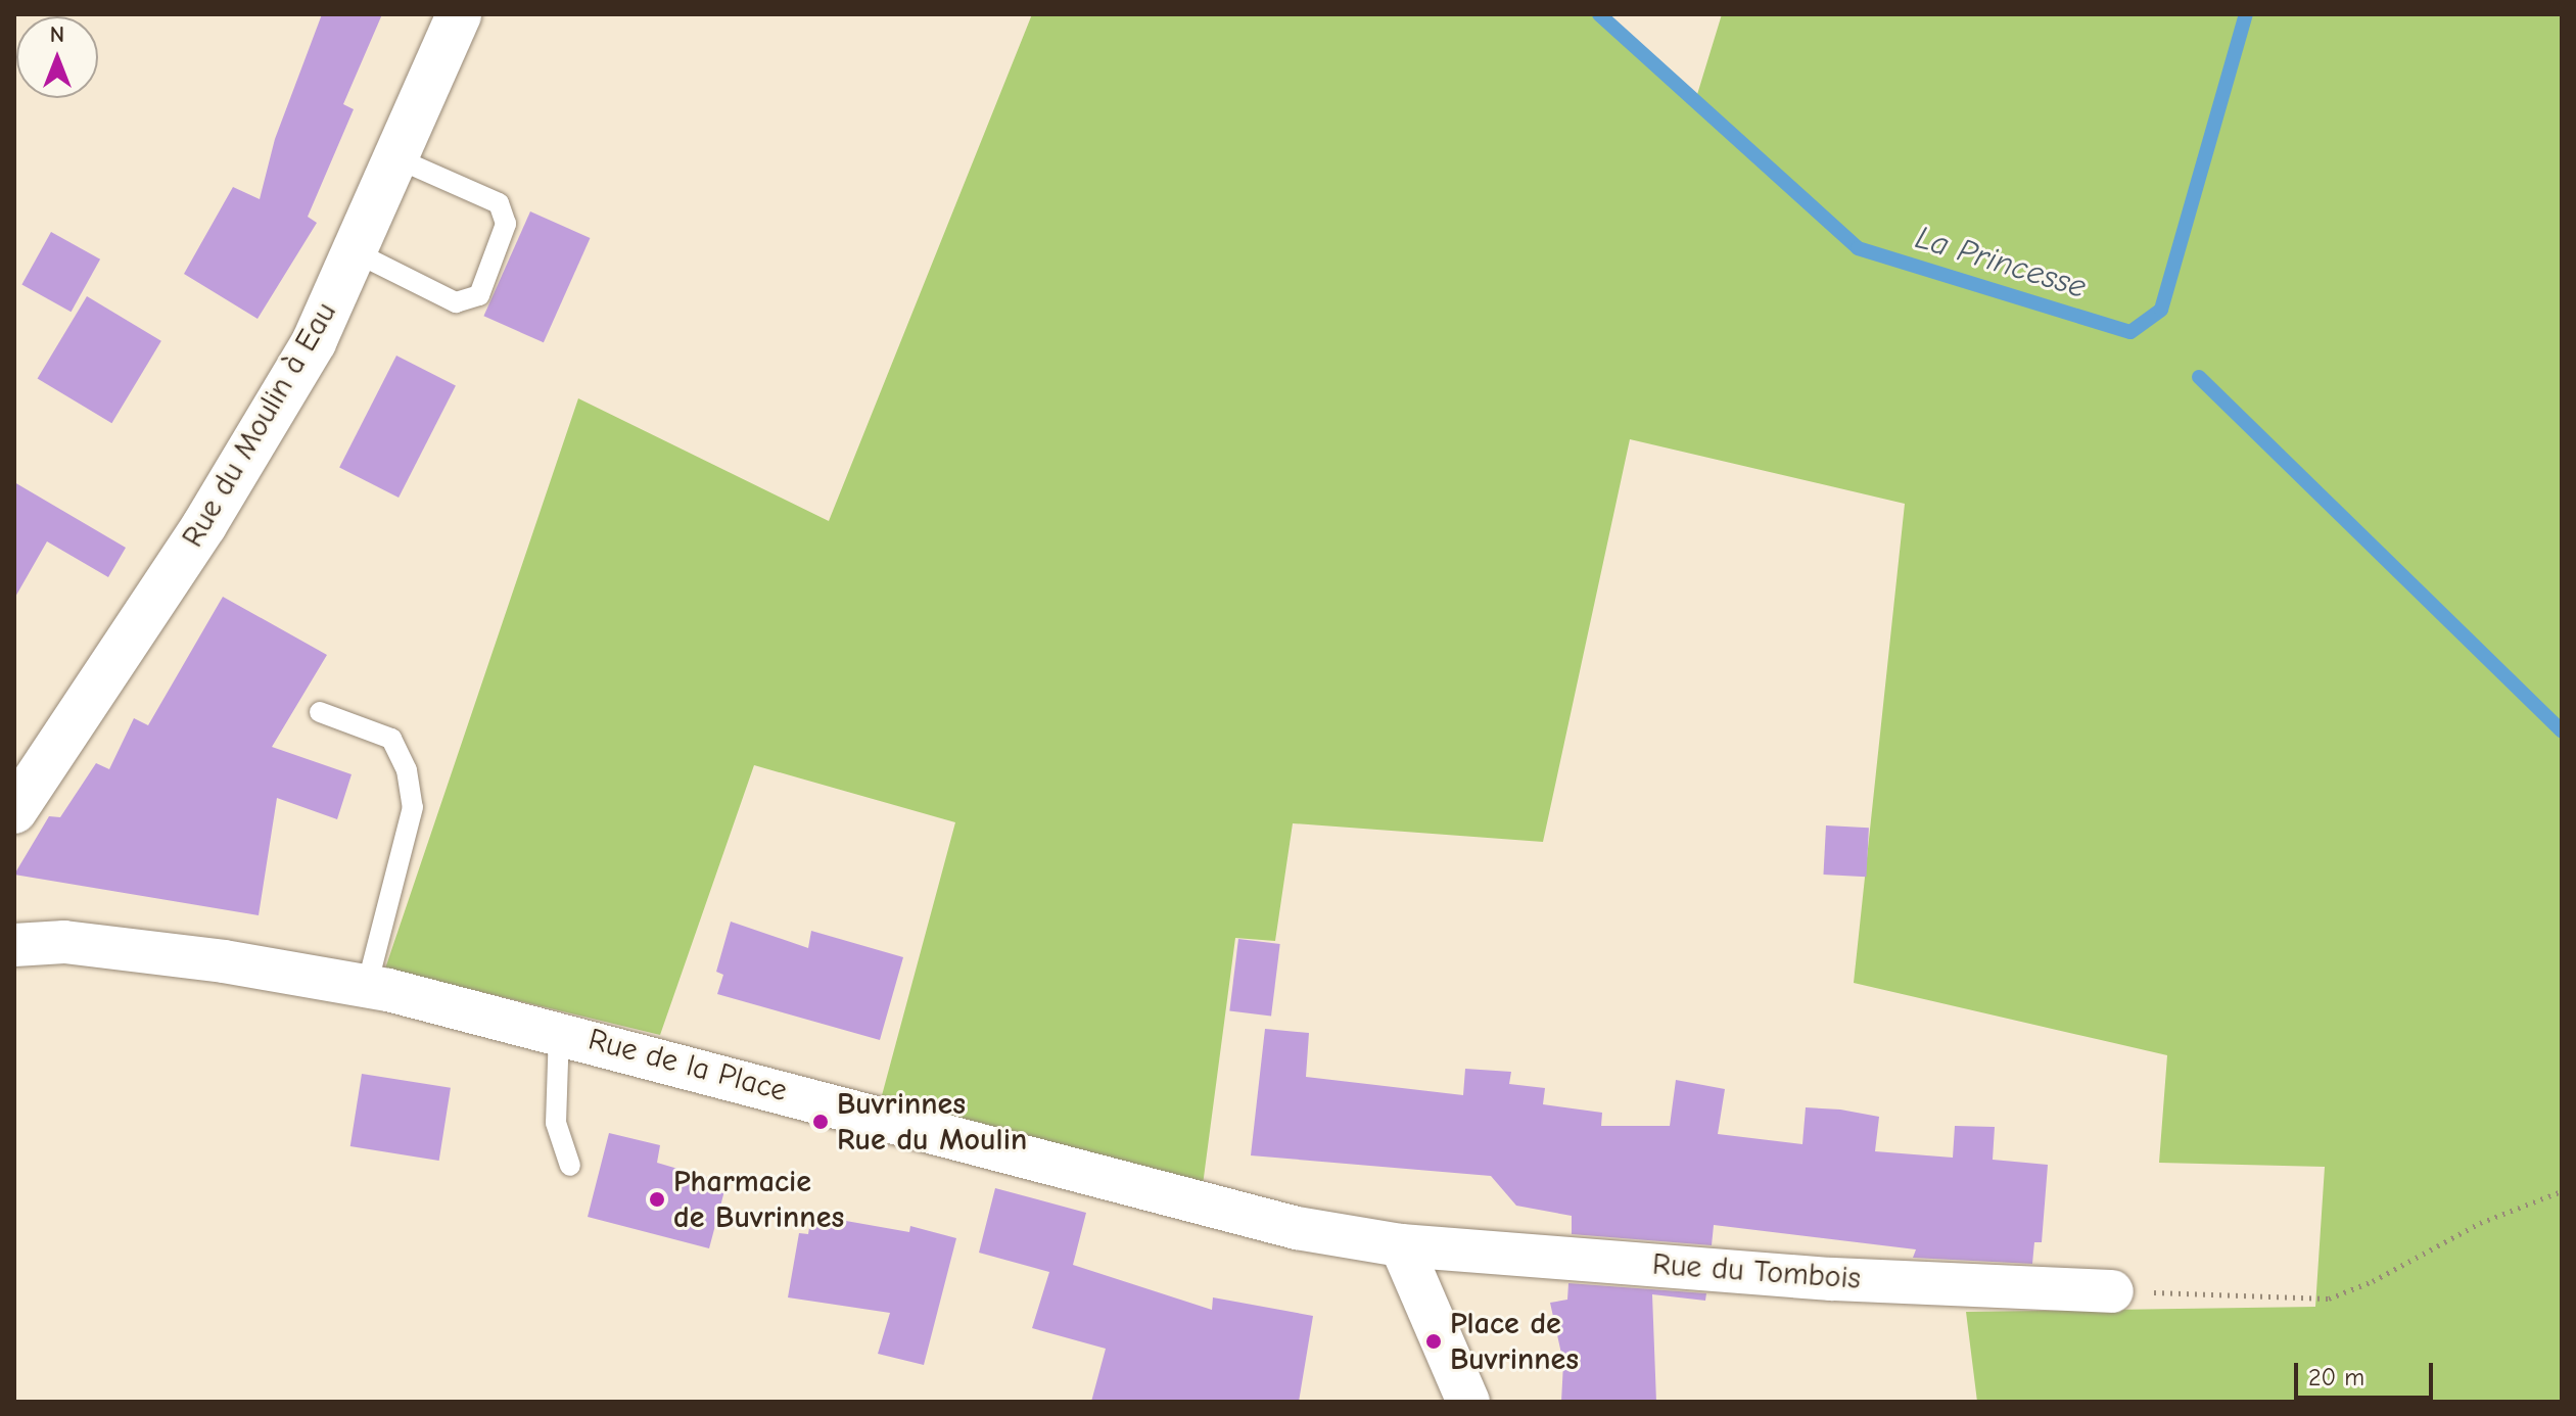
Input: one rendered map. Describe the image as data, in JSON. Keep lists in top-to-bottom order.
{
  "streets": {
    "street": ["Rue du Moulin à Eau", "Rue de la Place", "Rue du Tombois"]
  },
  "crossings": [
    ["Rue de la Place", "Rue du Tombois"]
  ],
  "water": ["La Princesse"],
  "places": ["Buvrinnes Rue du Moulin", "Pharmacie de Buvrinnes", "Place de Buvrinnes"],
  "scale_bar": "20 m",
  "north": "top"
}
